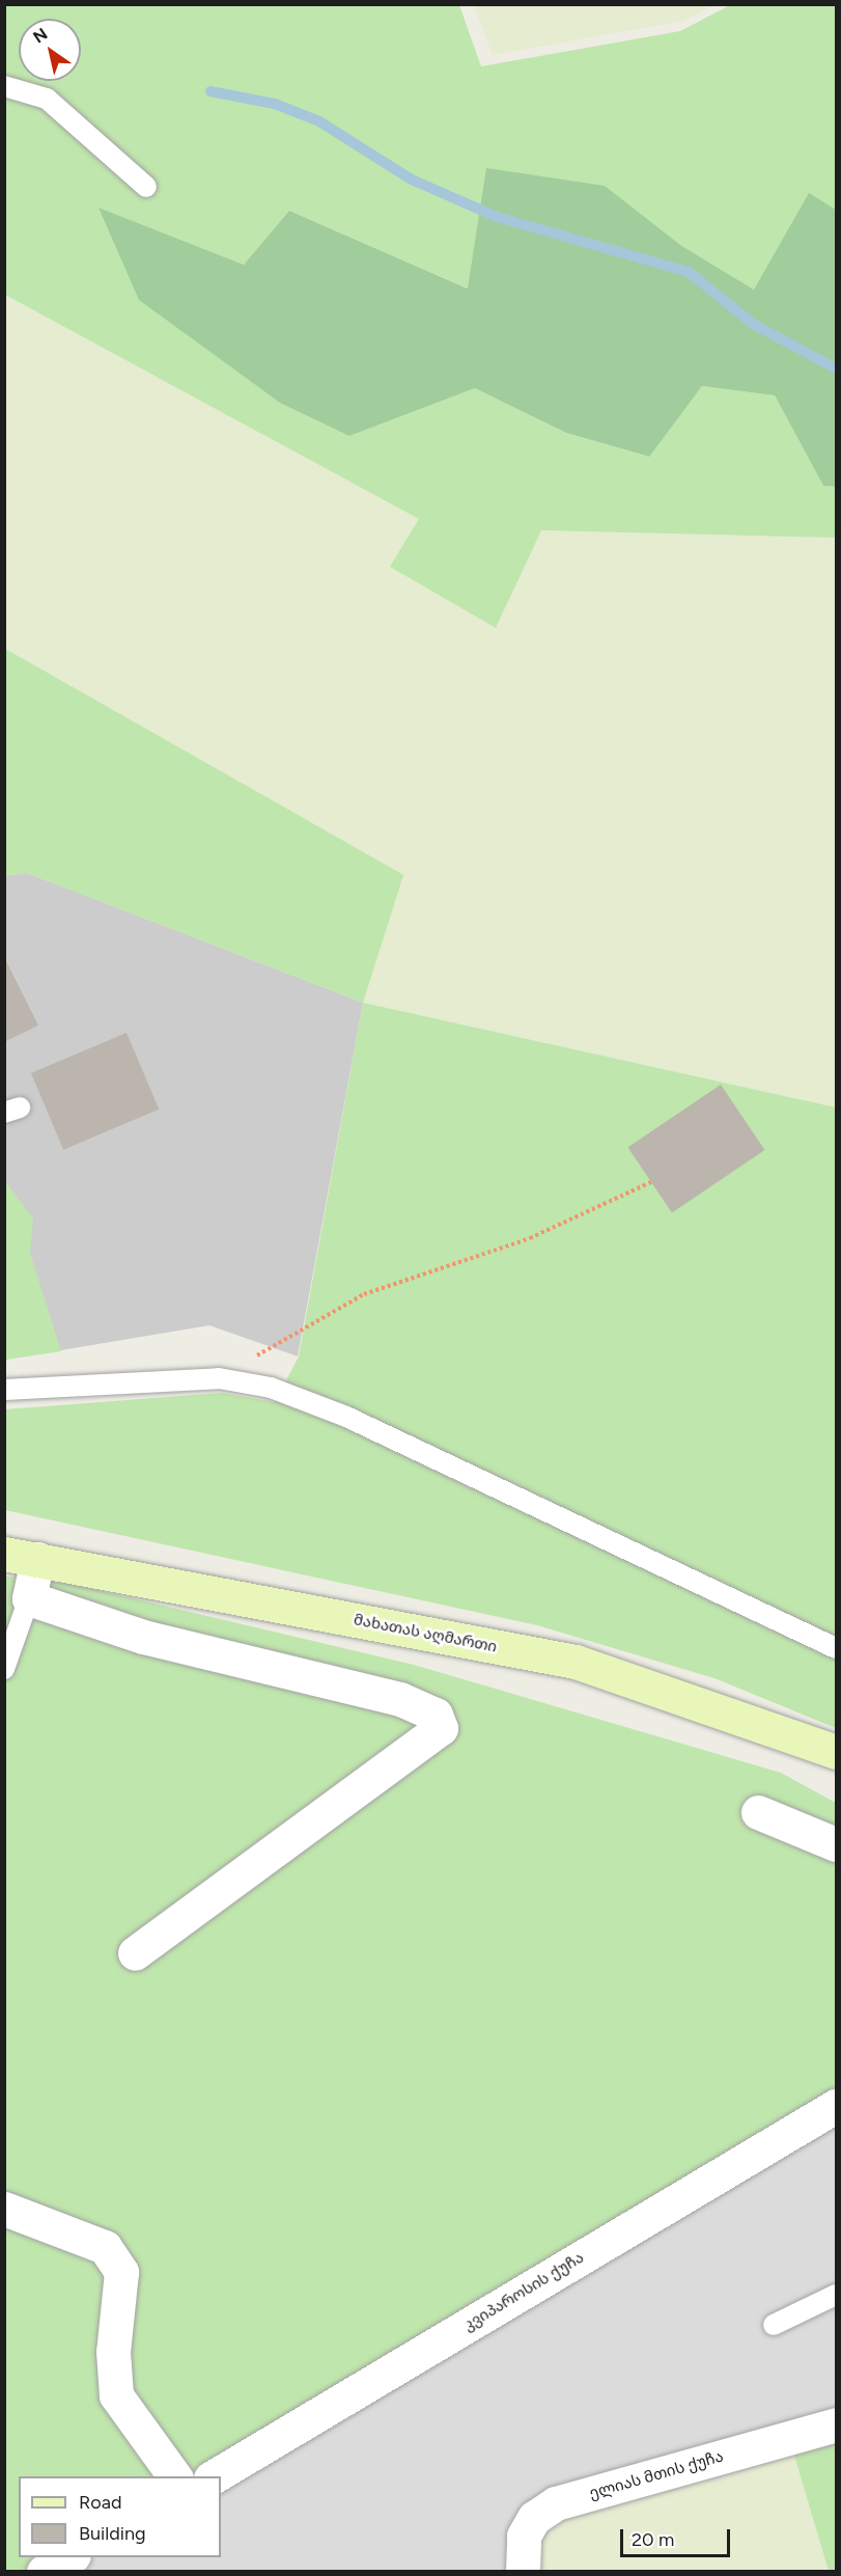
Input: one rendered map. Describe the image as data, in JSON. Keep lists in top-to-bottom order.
{
  "streets": {
    "main road": ["მახათას აღმართი"],
    "street": ["კვიპაროსის ქუჩა", "ელიას მთის ქუჩა"]
  },
  "legend": ["Road", "Building"],
  "scale_bar": "20 m",
  "north": "top left"
}
